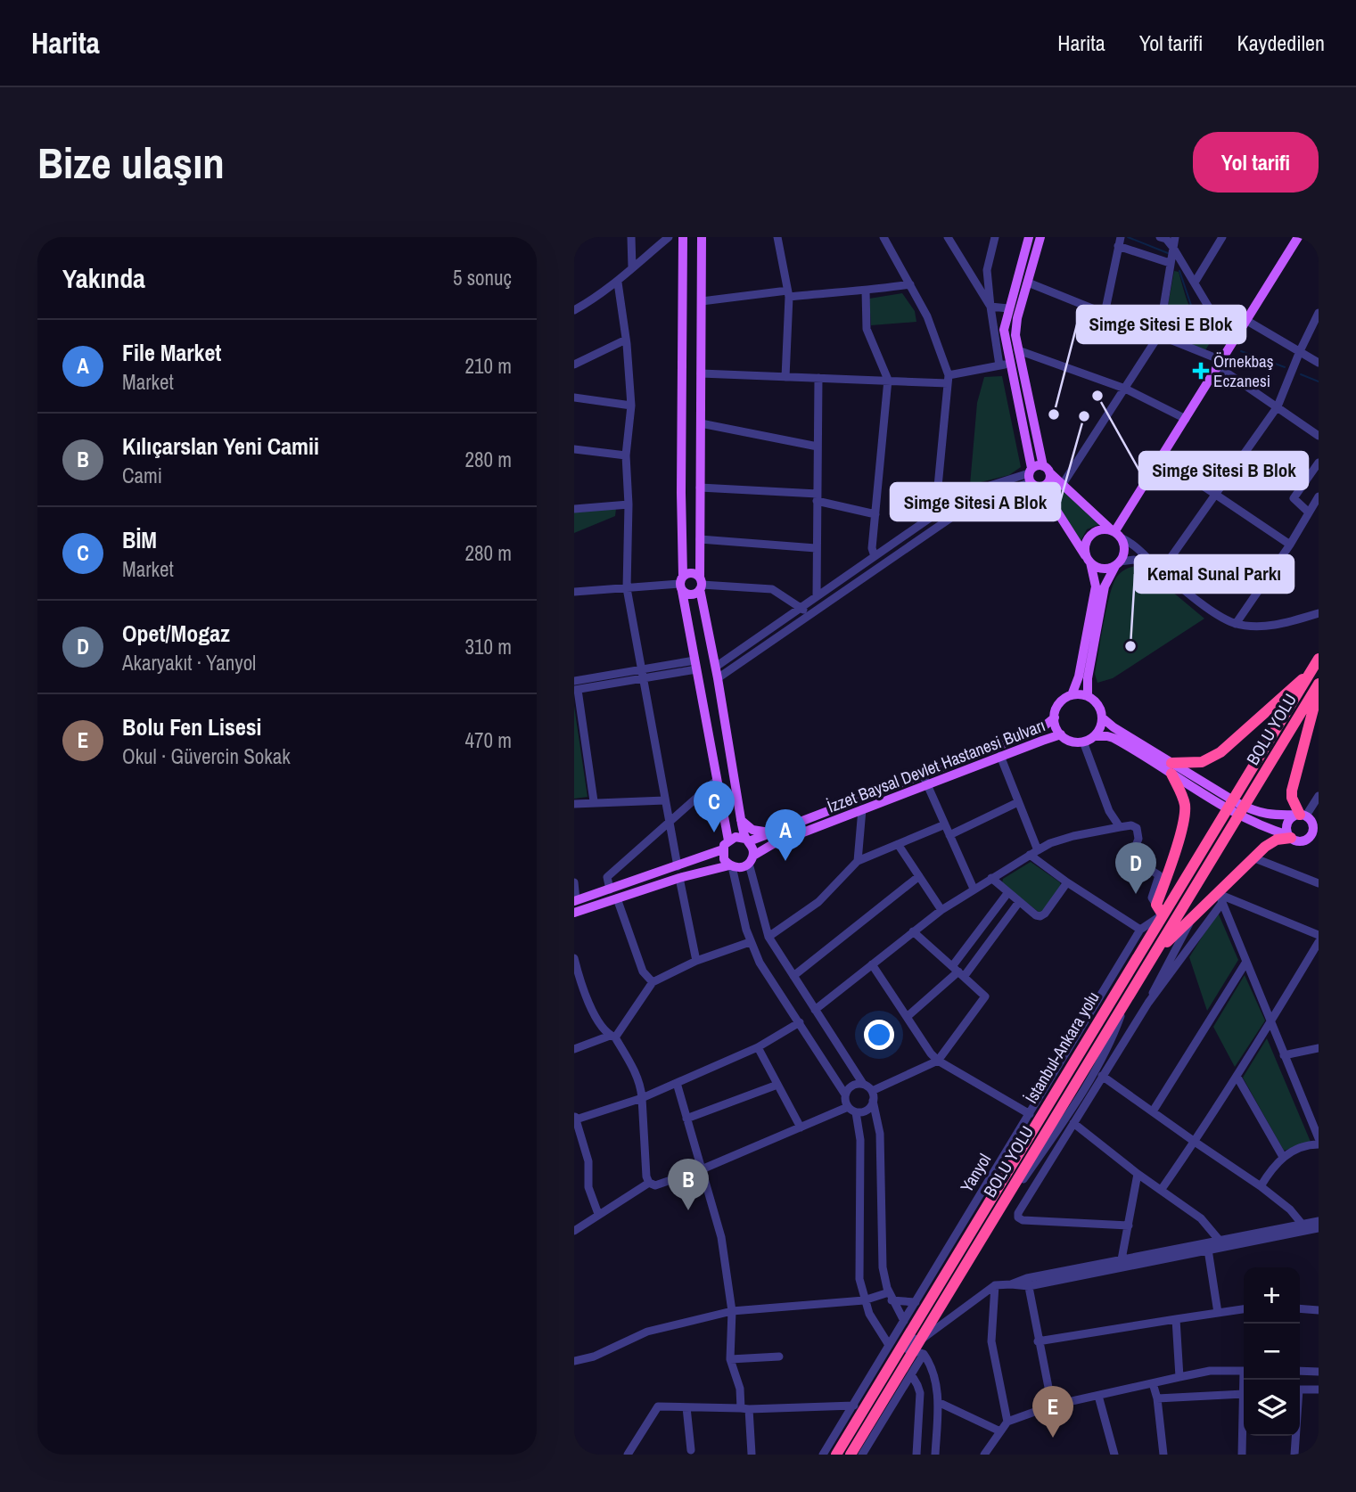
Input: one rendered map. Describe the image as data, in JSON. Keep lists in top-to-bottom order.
{
  "streets": {
    "highway": ["BOLU YOLU", "İstanbul-Ankara yolu"],
    "main road": ["İzzet Baysal Devlet Hastanesi Bulvarı"],
    "street": ["Yanyol"]
  },
  "crossings": [
    ["BOLU YOLU", "İstanbul-Ankara yolu"],
    ["İstanbul-Ankara yolu", "Yanyol"]
  ],
  "places": {
    "health": ["Örnekbaş Eczanesi"],
    "other": [
      "Simge Sitesi B Blok",
      "Simge Sitesi E Blok",
      "Simge Sitesi A Blok",
      "Kemal Sunal Parkı"
    ]
  },
  "page": {
    "header": "Harita",
    "nav": ["Harita", "Yol tarifi", "Kaydedilen"],
    "buttons": "Yol tarifi",
    "title": "Bize ulaşın",
    "heading": ["Yakında", "5 sonuç"],
    "list": [
      {
        "mark": "A",
        "name": "File Market",
        "note": "Market",
        "value": "210 m"
      },
      {
        "mark": "B",
        "name": "Kılıçarslan Yeni Camii",
        "note": "Cami",
        "value": "280 m"
      },
      {
        "mark": "C",
        "name": "BİM",
        "note": "Market",
        "value": "280 m"
      },
      {
        "mark": "D",
        "name": "Opet/Mogaz",
        "note": "Akaryakıt · Yanyol",
        "value": "310 m"
      },
      {
        "mark": "E",
        "name": "Bolu Fen Lisesi",
        "note": "Okul · Güvercin Sokak",
        "value": "470 m"
      }
    ],
    "pins": [
      "C",
      "A",
      "D",
      "B",
      "E"
    ],
    "map_buttons": ["+", "−"]
  }
}
